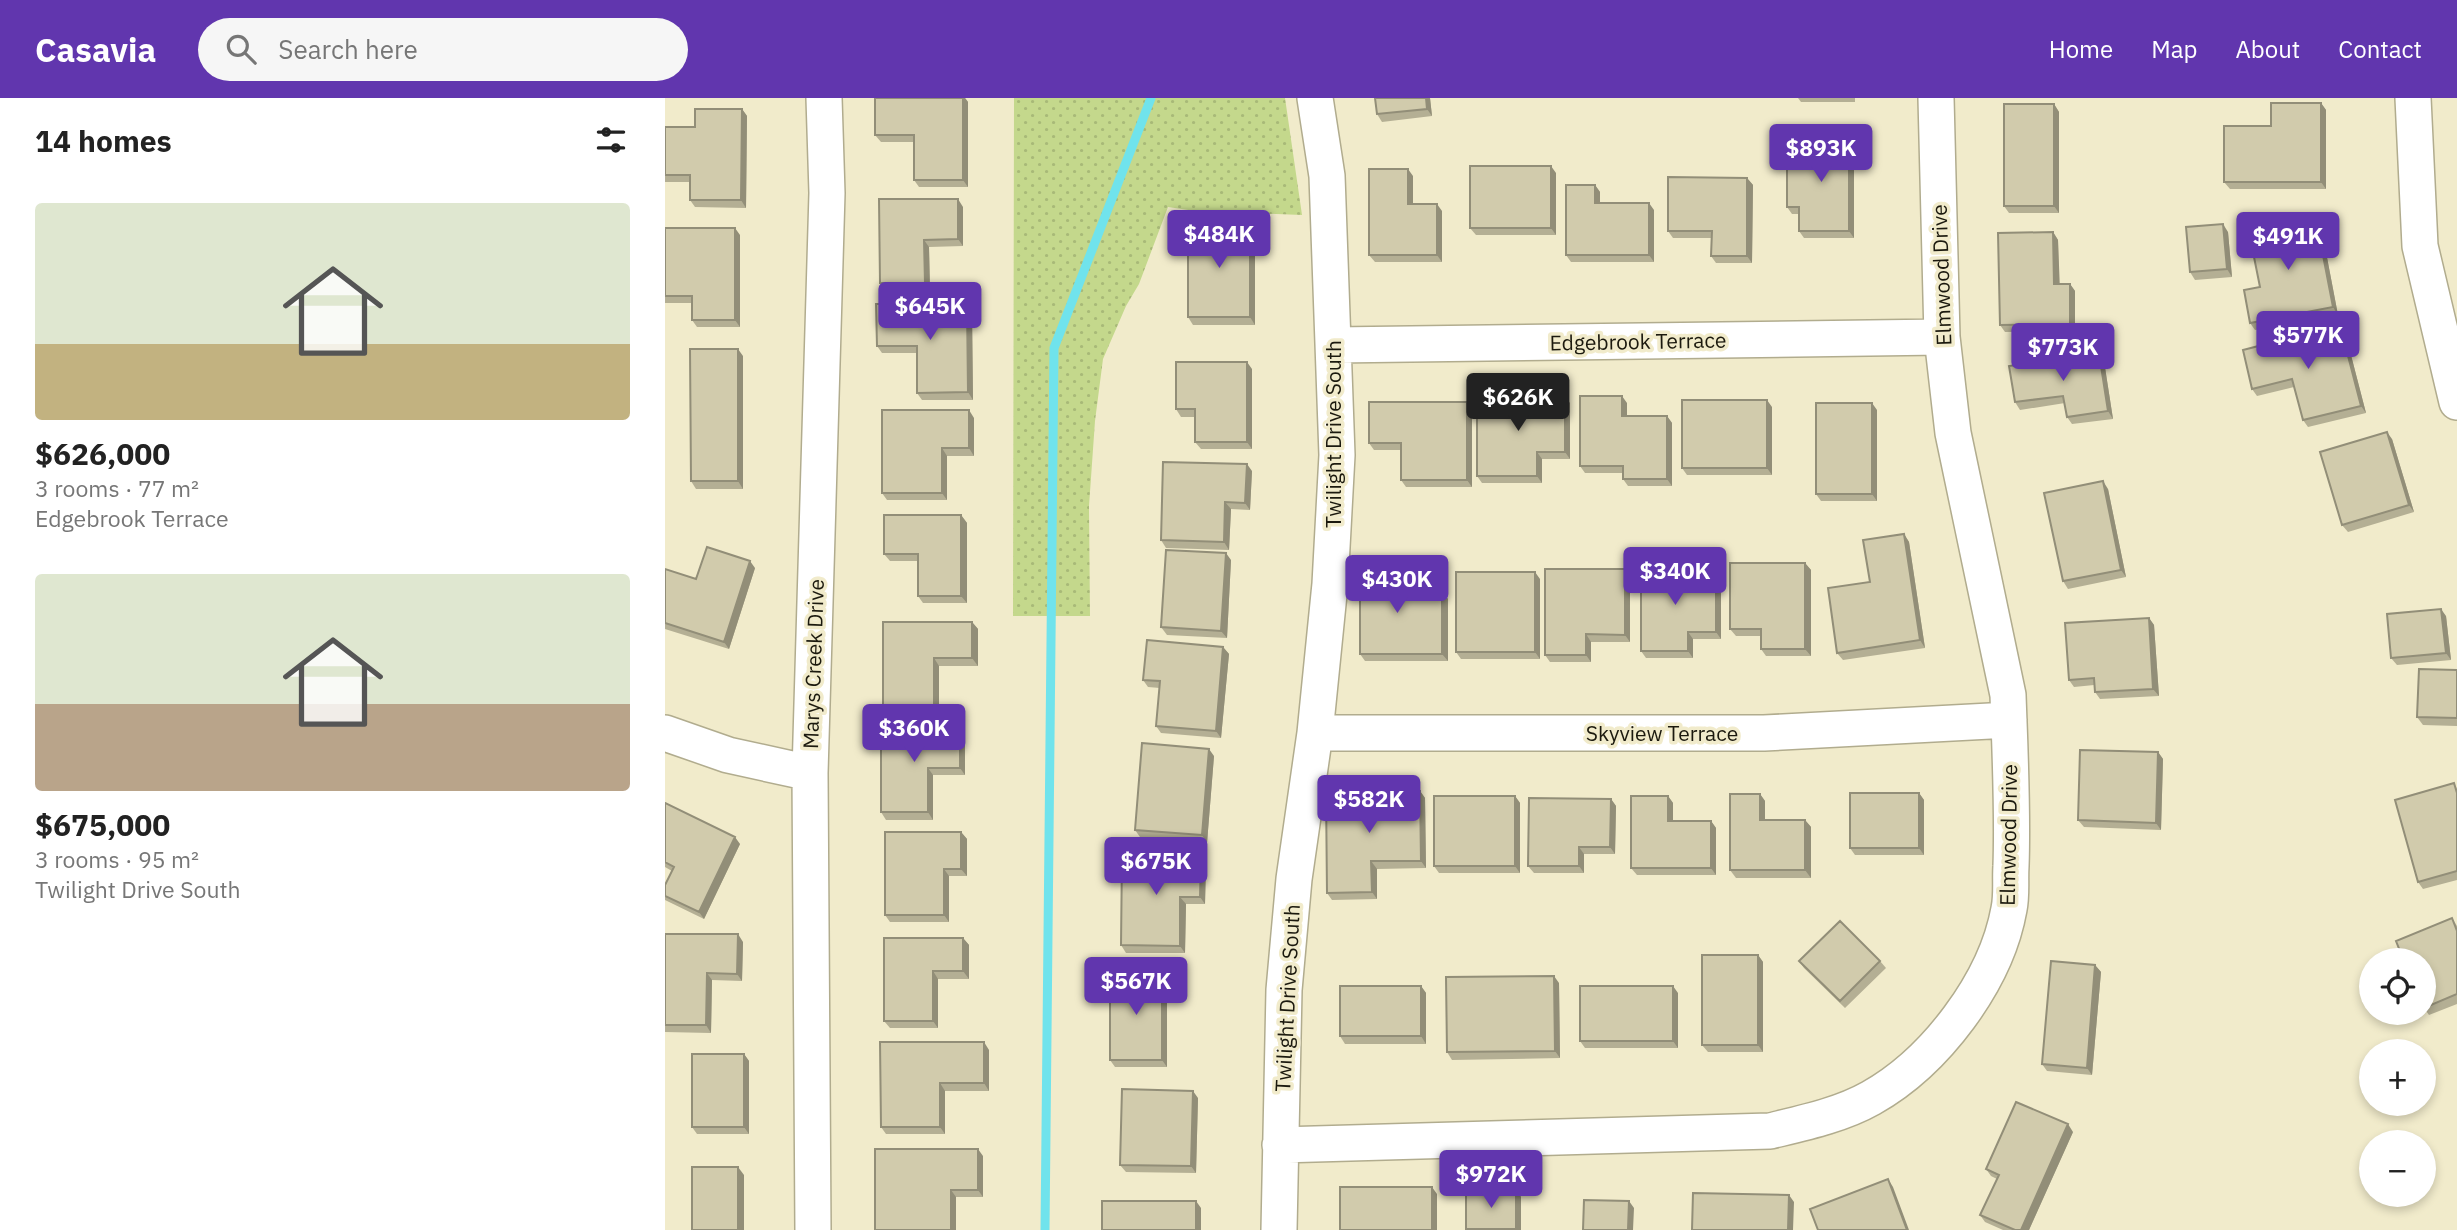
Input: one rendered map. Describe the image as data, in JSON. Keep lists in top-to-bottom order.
{
  "streets": {
    "street": [
      "Elmwood Drive",
      "Edgebrook Terrace",
      "Twilight Drive South",
      "Marys Creek Drive",
      "Skyview Terrace"
    ]
  },
  "crossings": [
    ["Elmwood Drive", "Edgebrook Terrace"],
    ["Elmwood Drive", "Twilight Drive South"],
    ["Elmwood Drive", "Skyview Terrace"],
    ["Edgebrook Terrace", "Twilight Drive South"],
    ["Twilight Drive South", "Skyview Terrace"]
  ],
  "page": {
    "header": "Casavia",
    "search": "Search here",
    "nav": [
      "Home",
      "Map",
      "About",
      "Contact"
    ],
    "heading": "14 homes",
    "price": [
      "$893K",
      "$484K",
      "$491K",
      "$645K",
      "$577K",
      "$773K",
      "$626K",
      "$340K",
      "$430K",
      "$360K",
      "$582K",
      "$675K",
      "$567K",
      "$972K"
    ],
    "list": [
      {
        "name": "$626,000",
        "note": "3 rooms · 77 m² · Edgebrook Terrace"
      },
      {
        "name": "$675,000",
        "note": "3 rooms · 95 m² · Twilight Drive South"
      }
    ],
    "map_buttons": ["+", "−"]
  }
}
